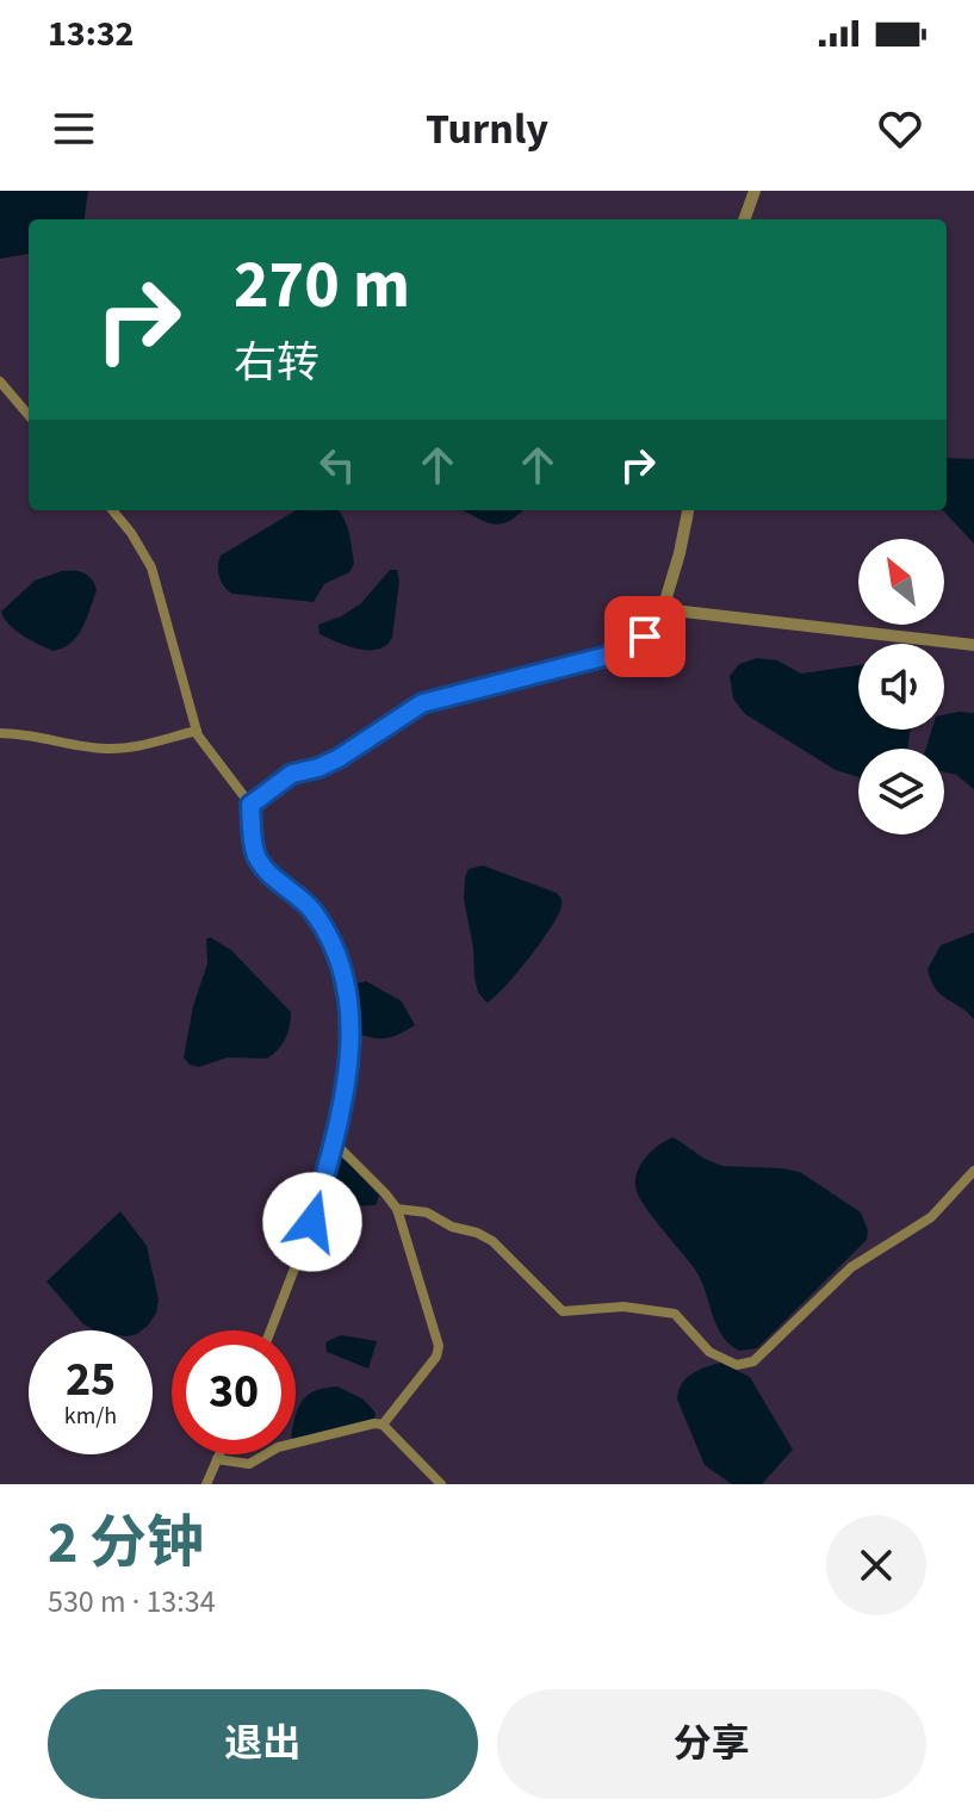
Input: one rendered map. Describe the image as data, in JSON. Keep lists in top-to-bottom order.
{
  "north": "top left",
  "page": {
    "status": "13:32",
    "header": "Turnly",
    "turn": ["270 m", "右转"],
    "speed": "25 km/h",
    "limit": "30",
    "heading": ["2 分钟", "530 m · 13:34"],
    "buttons": ["退出", "分享"]
  }
}
